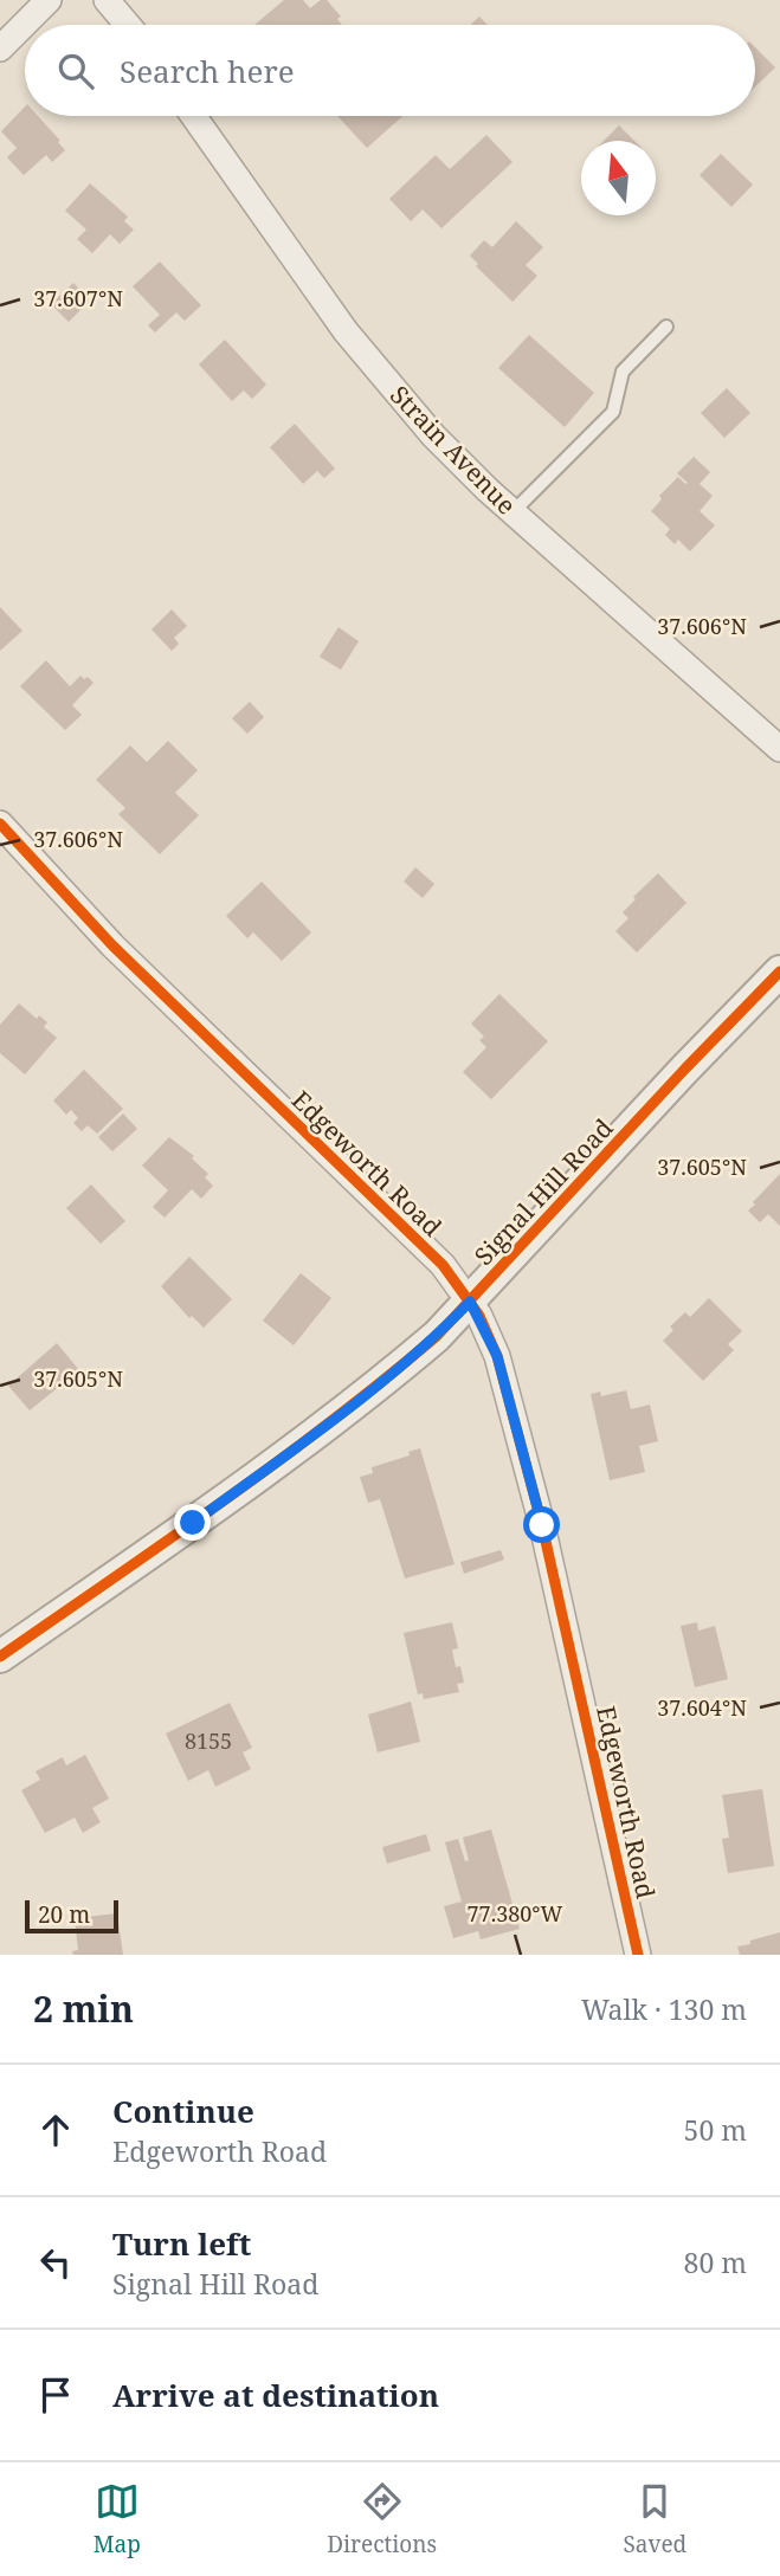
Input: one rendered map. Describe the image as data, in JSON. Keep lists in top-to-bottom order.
{
  "streets": {
    "street": ["Strain Avenue", "Edgeworth Road", "Signal Hill Road"]
  },
  "crossings": [
    ["Edgeworth Road", "Signal Hill Road"]
  ],
  "house_numbers": ["8155"],
  "scale_bar": "20 m",
  "north": "top",
  "page": {
    "search": "Search here",
    "scale": "20 m",
    "heading": ["2 min", "Walk · 130 m"],
    "list": [
      ["Continue", "Edgeworth Road", "50 m"],
      ["Turn left", "Signal Hill Road", "80 m"],
      "Arrive at destination"
    ],
    "nav": ["Map", "Directions", "Saved"]
  },
  "coordinates": [
    "37.607°N",
    "37.606°N",
    "37.605°N",
    "37.604°N",
    "77.380°W"
  ]
}
